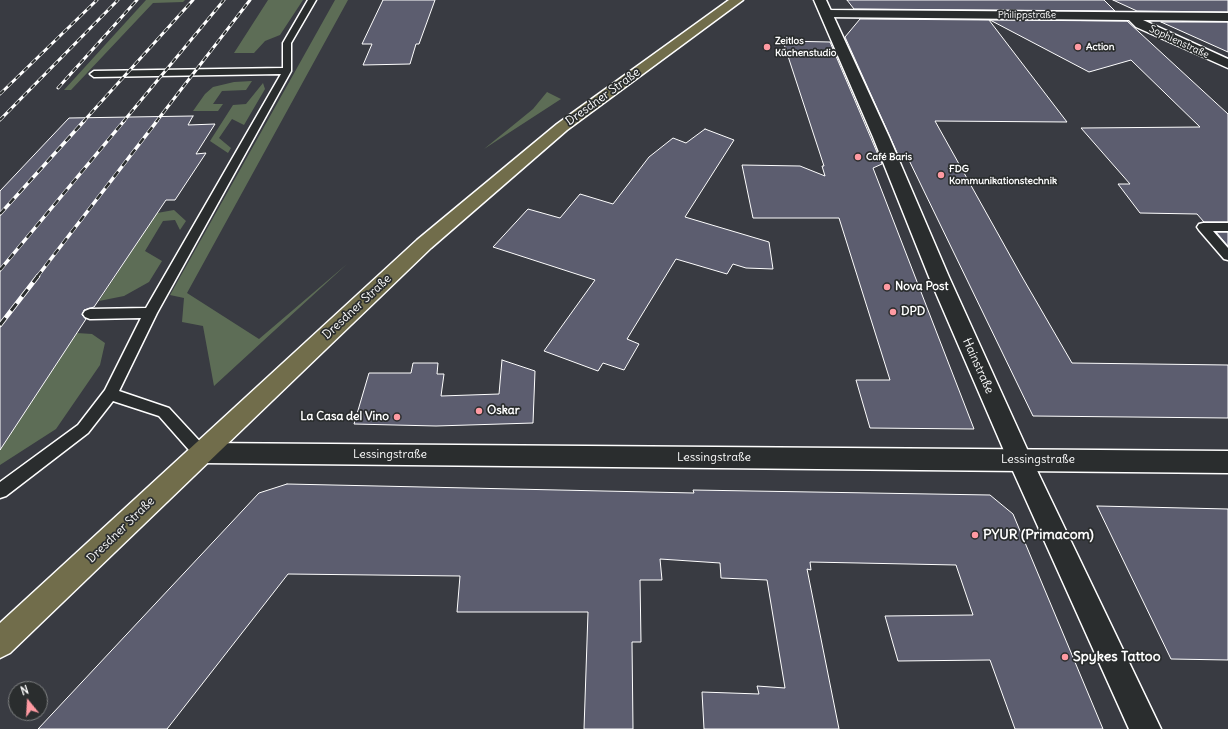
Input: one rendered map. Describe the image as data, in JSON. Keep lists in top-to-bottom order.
{
  "streets": {
    "main road": ["Dresdner Straße"],
    "street": [
      "Philippstraße",
      "Sophienstraße",
      "Hainstraße",
      "Lessingstraße"
    ]
  },
  "crossings": [
    ["Philippstraße", "Sophienstraße"],
    ["Philippstraße", "Hainstraße"],
    ["Dresdner Straße", "Lessingstraße"],
    ["Hainstraße", "Lessingstraße"]
  ],
  "places": [
    "Zeitlos Küchenstudio",
    "Action",
    "Café Baris",
    "FDG Kommunikationstechnik",
    "Nova Post",
    "DPD",
    "Oskar",
    "La Casa del Vino",
    "PYUR (Primacom)",
    "Spykes Tattoo"
  ],
  "north": "top"
}
